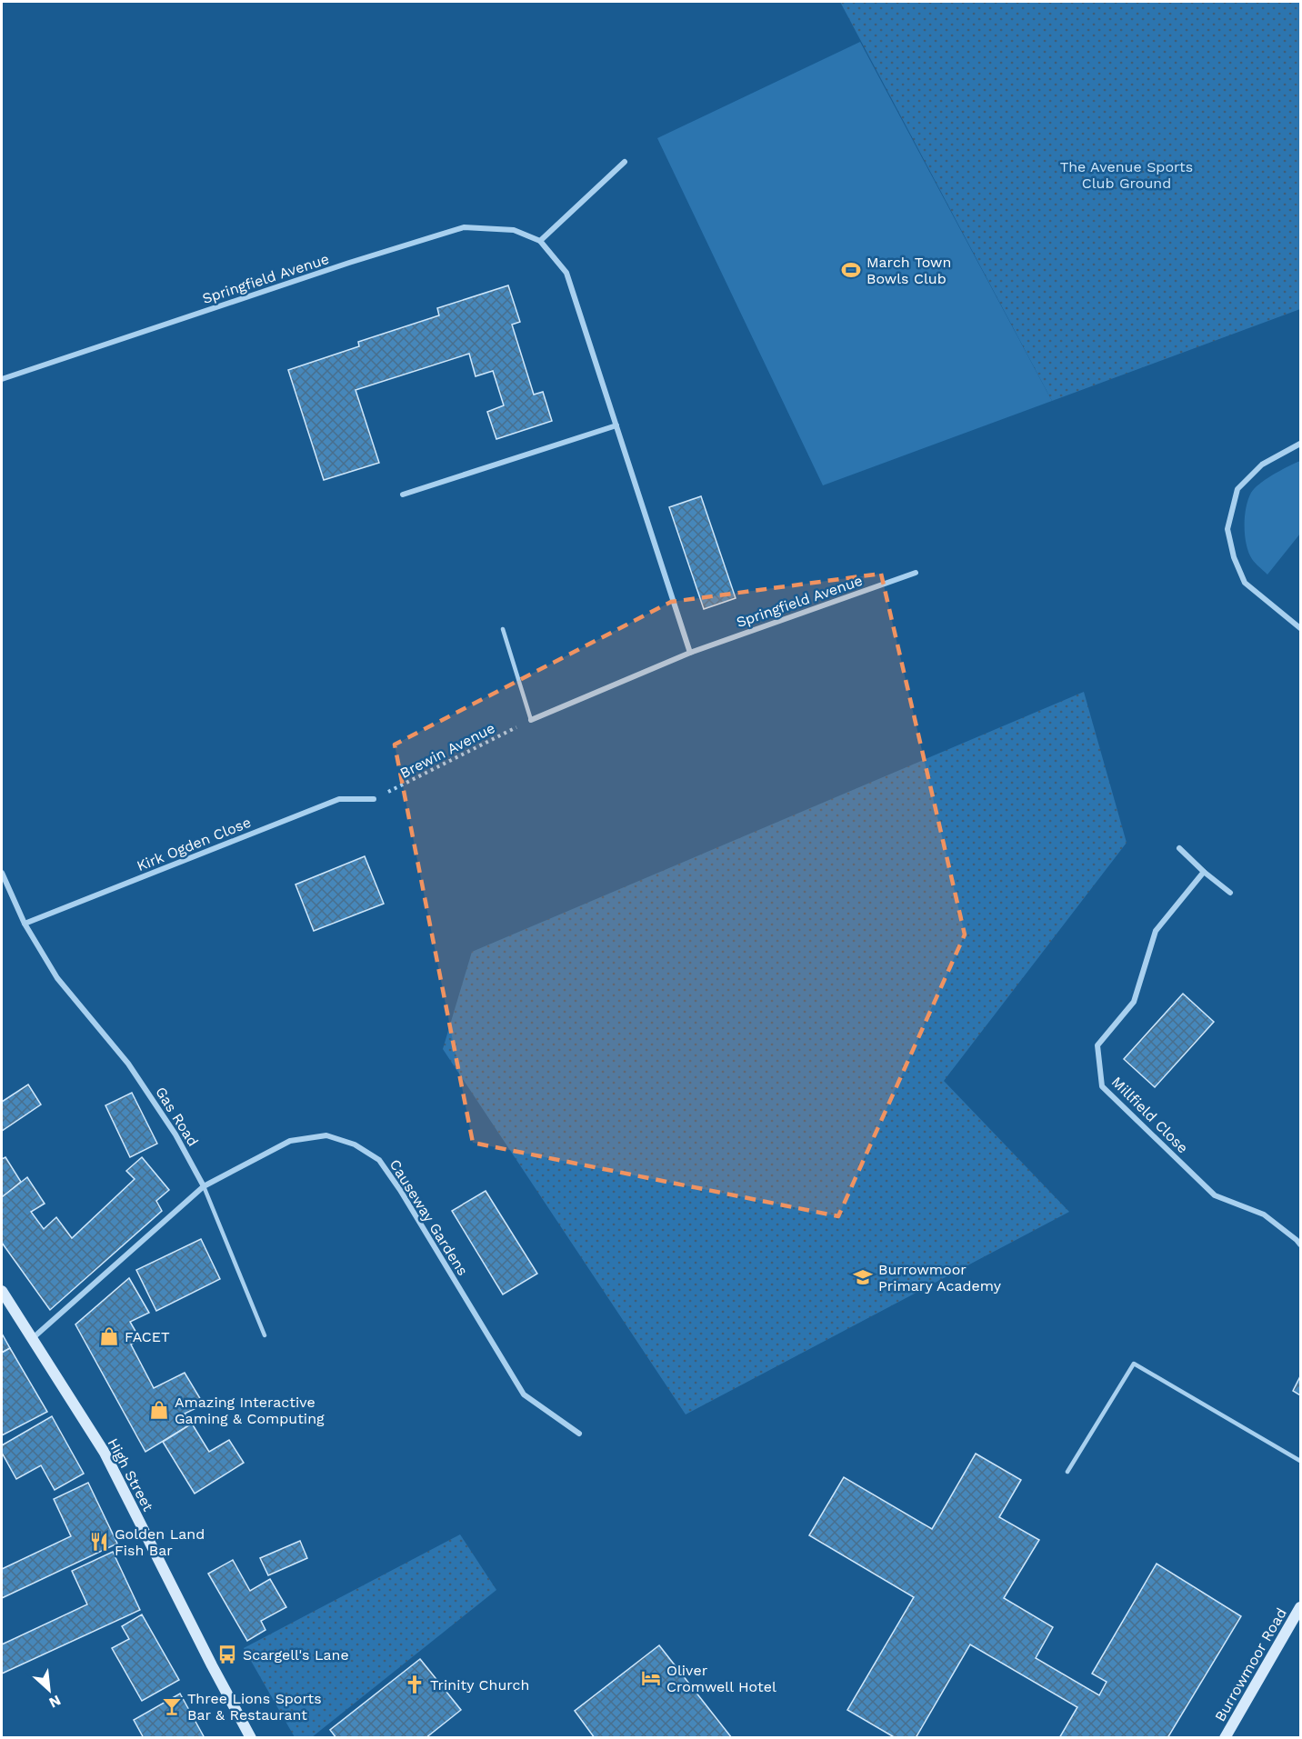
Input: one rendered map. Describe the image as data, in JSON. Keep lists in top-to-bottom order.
{
  "streets": {
    "main road": ["High Street", "Burrowmoor Road"],
    "street": [
      "Springfield Avenue",
      "Kirk Ogden Close",
      "Millfield Close",
      "Gas Road",
      "Causeway Gardens"
    ],
    "path": ["Brewin Avenue"]
  },
  "crossings": [
    ["Springfield Avenue", "Brewin Avenue"],
    ["Brewin Avenue", "Kirk Ogden Close"],
    ["Kirk Ogden Close", "Gas Road"],
    ["Gas Road", "Causeway Gardens"]
  ],
  "parks": ["The Avenue Sports Club Ground"],
  "places": {
    "sports": ["March Town Bowls Club"],
    "school or university": ["Burrowmoor Primary Academy"],
    "shop": ["FACET", "Amazing Interactive Gaming & Computing"],
    "restaurant": ["Golden Land Fish Bar"],
    "bus stop": ["Scargell's Lane"],
    "hotel": ["Oliver Cromwell Hotel"],
    "church": ["Trinity Church"],
    "bar": ["Three Lions Sports Bar & Restaurant"]
  },
  "north": "bottom right"
}
